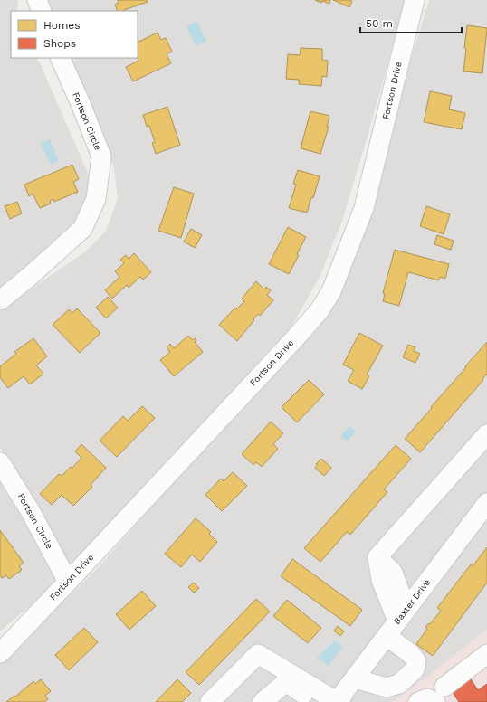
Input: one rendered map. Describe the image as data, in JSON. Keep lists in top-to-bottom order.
{
  "streets": {
    "street": ["Fortson Drive", "Fortson Circle", "Baxter Drive"]
  },
  "crossings": [
    ["Fortson Drive", "Fortson Circle"]
  ],
  "legend": ["Homes", "Shops"],
  "scale_bar": "50 m"
}
